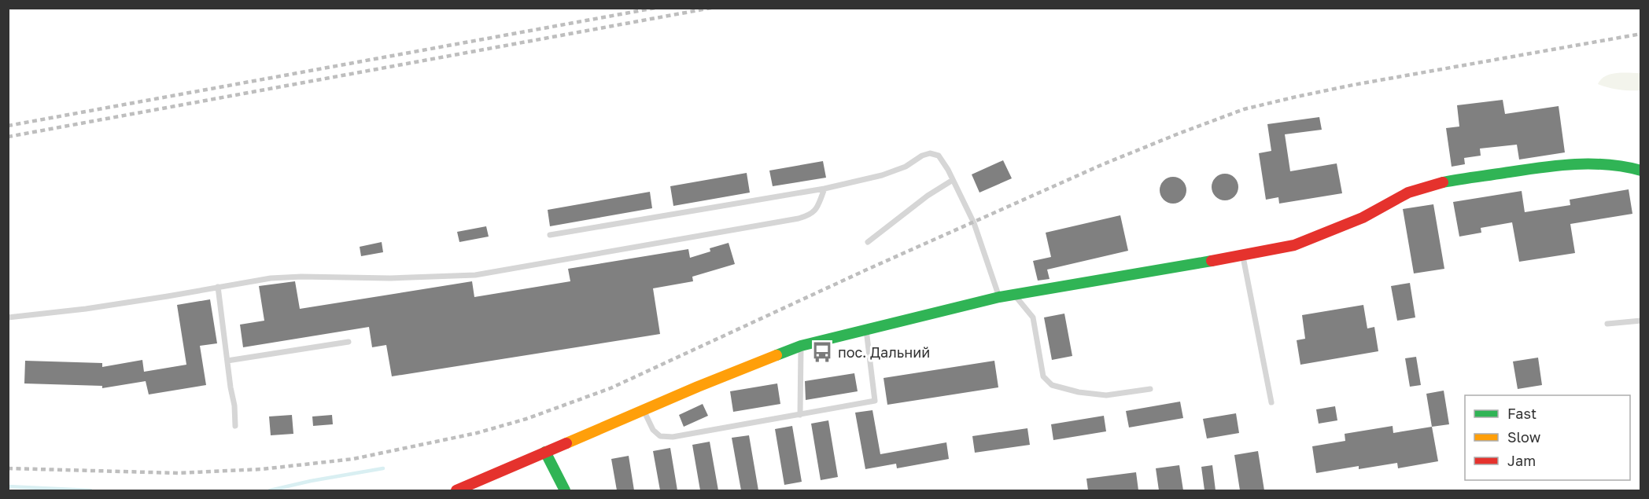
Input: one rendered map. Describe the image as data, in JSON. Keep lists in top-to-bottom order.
{
  "places": {
    "bus stop": ["пос. Дальний"]
  },
  "legend": ["Fast", "Slow", "Jam"]
}
